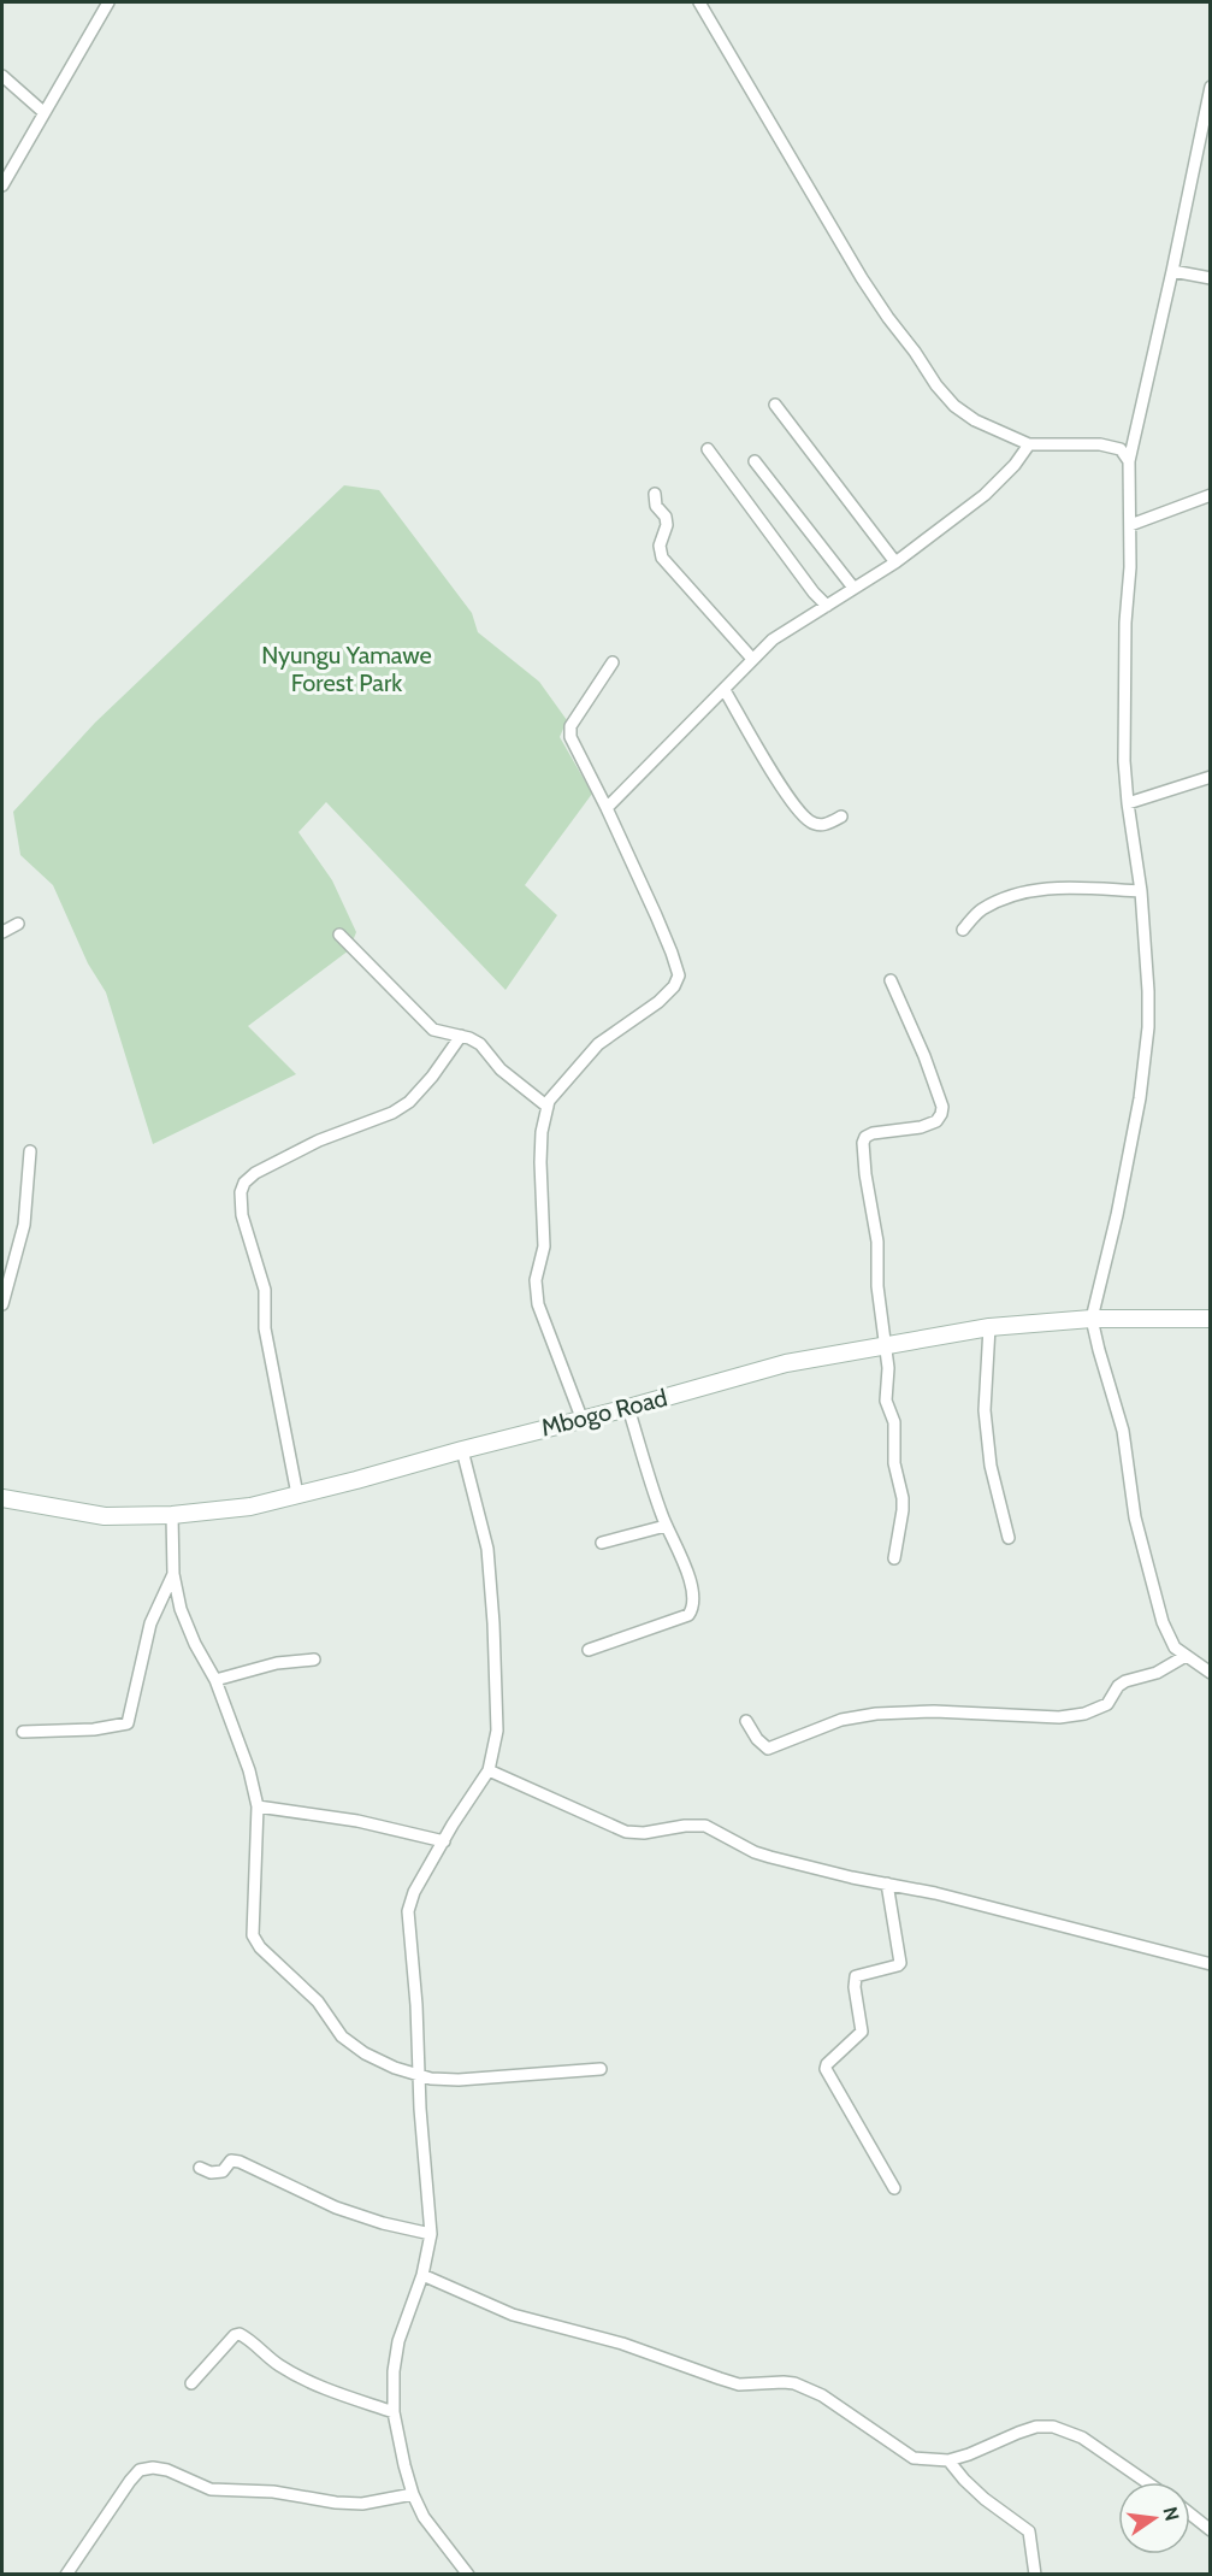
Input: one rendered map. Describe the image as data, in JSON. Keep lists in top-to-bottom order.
{
  "streets": {
    "main road": ["Mbogo Road"]
  },
  "parks": ["Nyungu Yamawe Forest Park"],
  "north": "right"
}
